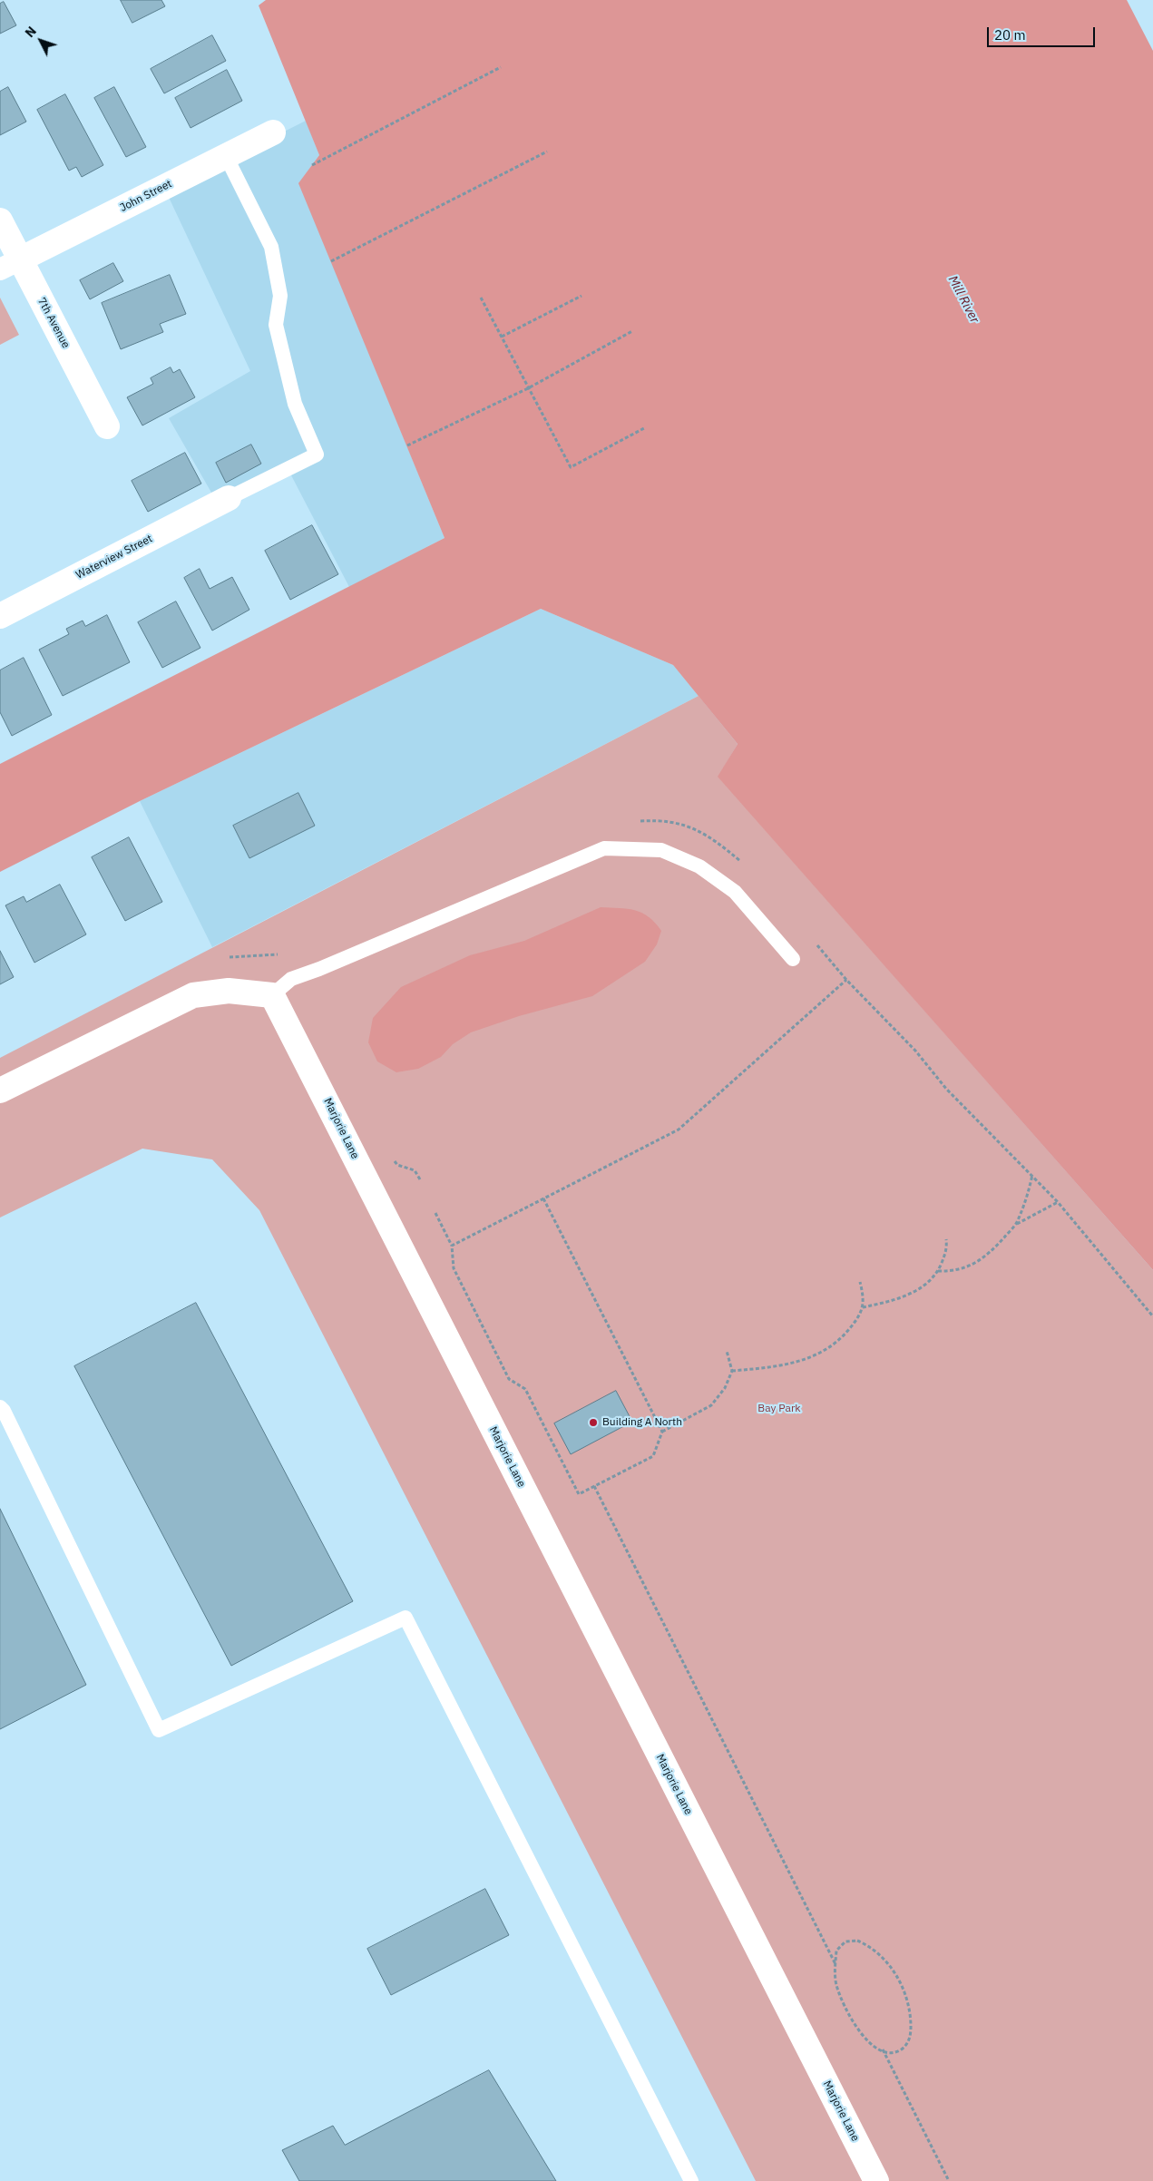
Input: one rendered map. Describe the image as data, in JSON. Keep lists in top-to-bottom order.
{
  "streets": {
    "street": [
      "John Street",
      "7th Avenue",
      "Waterview Street",
      "Marjorie Lane"
    ]
  },
  "crossings": [
    ["John Street", "7th Avenue"]
  ],
  "water": ["Mill River"],
  "parks": ["Bay Park"],
  "places": ["Building A North"],
  "scale_bar": "20 m",
  "north": "top left"
}
